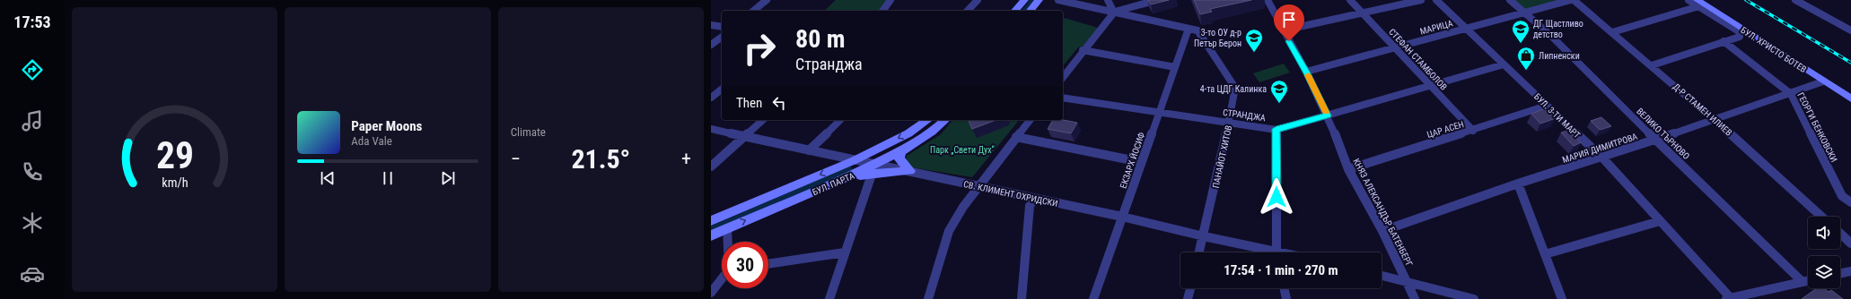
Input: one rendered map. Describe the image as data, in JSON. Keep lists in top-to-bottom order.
{
  "streets": {
    "main road": ["БУЛ. ХРИСТО БОТЕВ", "БУЛ. ПАРТА"],
    "street": [
      "МАРИЦА",
      "СТЕФАН СТАМБОЛОВ",
      "Д-Р СТАМЕН ИЛИЕВ",
      "СТРАНДЖА",
      "БУЛ. 3-ТИ МАРТ",
      "ГЕОРГИ БЕНКОВСКИ",
      "ЦАР АСЕН",
      "ВЕЛИКО ТЪРНОВО",
      "МАРИЯ ДИМИТРОВА",
      "ПАНАЙОТ ХИТОВ",
      "ЕКЗАРХ ЙОСИФ",
      "СВ. КЛИМЕНТ ОХРИДСКИ",
      "КНЯЗ АЛЕКСАНДЪР БАТЕНБЕРГ"
    ]
  },
  "crossings": [
    ["МАРИЦА", "СТЕФАН СТАМБОЛОВ"],
    ["МАРИЦА", "Д-Р СТАМЕН ИЛИЕВ"],
    ["МАРИЦА", "БУЛ. 3-ТИ МАРТ"],
    ["МАРИЦА", "ВЕЛИКО ТЪРНОВО"],
    ["МАРИЦА", "КНЯЗ АЛЕКСАНДЪР БАТЕНБЕРГ"],
    ["БУЛ. ХРИСТО БОТЕВ", "МАРИЯ ДИМИТРОВА"],
    ["СТЕФАН СТАМБОЛОВ", "СТРАНДЖА"],
    ["СТЕФАН СТАМБОЛОВ", "ЦАР АСЕН"],
    ["Д-Р СТАМЕН ИЛИЕВ", "МАРИЯ ДИМИТРОВА"],
    ["СТРАНДЖА", "БУЛ. 3-ТИ МАРТ"],
    ["СТРАНДЖА", "ПАНАЙОТ ХИТОВ"],
    ["СТРАНДЖА", "ЕКЗАРХ ЙОСИФ"],
    ["СТРАНДЖА", "КНЯЗ АЛЕКСАНДЪР БАТЕНБЕРГ"],
    ["БУЛ. 3-ТИ МАРТ", "ЦАР АСЕН"],
    ["БУЛ. 3-ТИ МАРТ", "МАРИЯ ДИМИТРОВА"],
    ["ГЕОРГИ БЕНКОВСКИ", "МАРИЯ ДИМИТРОВА"],
    ["ЦАР АСЕН", "КНЯЗ АЛЕКСАНДЪР БАТЕНБЕРГ"],
    ["ВЕЛИКО ТЪРНОВО", "МАРИЯ ДИМИТРОВА"],
    ["МАРИЯ ДИМИТРОВА", "КНЯЗ АЛЕКСАНДЪР БАТЕНБЕРГ"],
    ["ПАНАЙОТ ХИТОВ", "ЕКЗАРХ ЙОСИФ"],
    ["ПАНАЙОТ ХИТОВ", "СВ. КЛИМЕНТ ОХРИДСКИ"],
    ["ЕКЗАРХ ЙОСИФ", "СВ. КЛИМЕНТ ОХРИДСКИ"]
  ],
  "parks": ["Парк „Свети Дух“"],
  "places": {
    "school or university": ["ДГ Щастливо детство", "3-то ОУ д-р Петър Берон", "4-та ЦДГ Калинка"],
    "shop": ["Липненски"]
  },
  "page": {
    "tabs": "17:53",
    "tile": "Climate",
    "turn": ["80 m", "Странджа"],
    "then": "Then",
    "song": ["Paper Moons", "Ada Vale"],
    "heat": ["−", "21.5°", "+"],
    "limit": "30",
    "trip": "17:54 · 1 min · 270 m",
    "gauge": ["29", "km/h"]
  }
}
